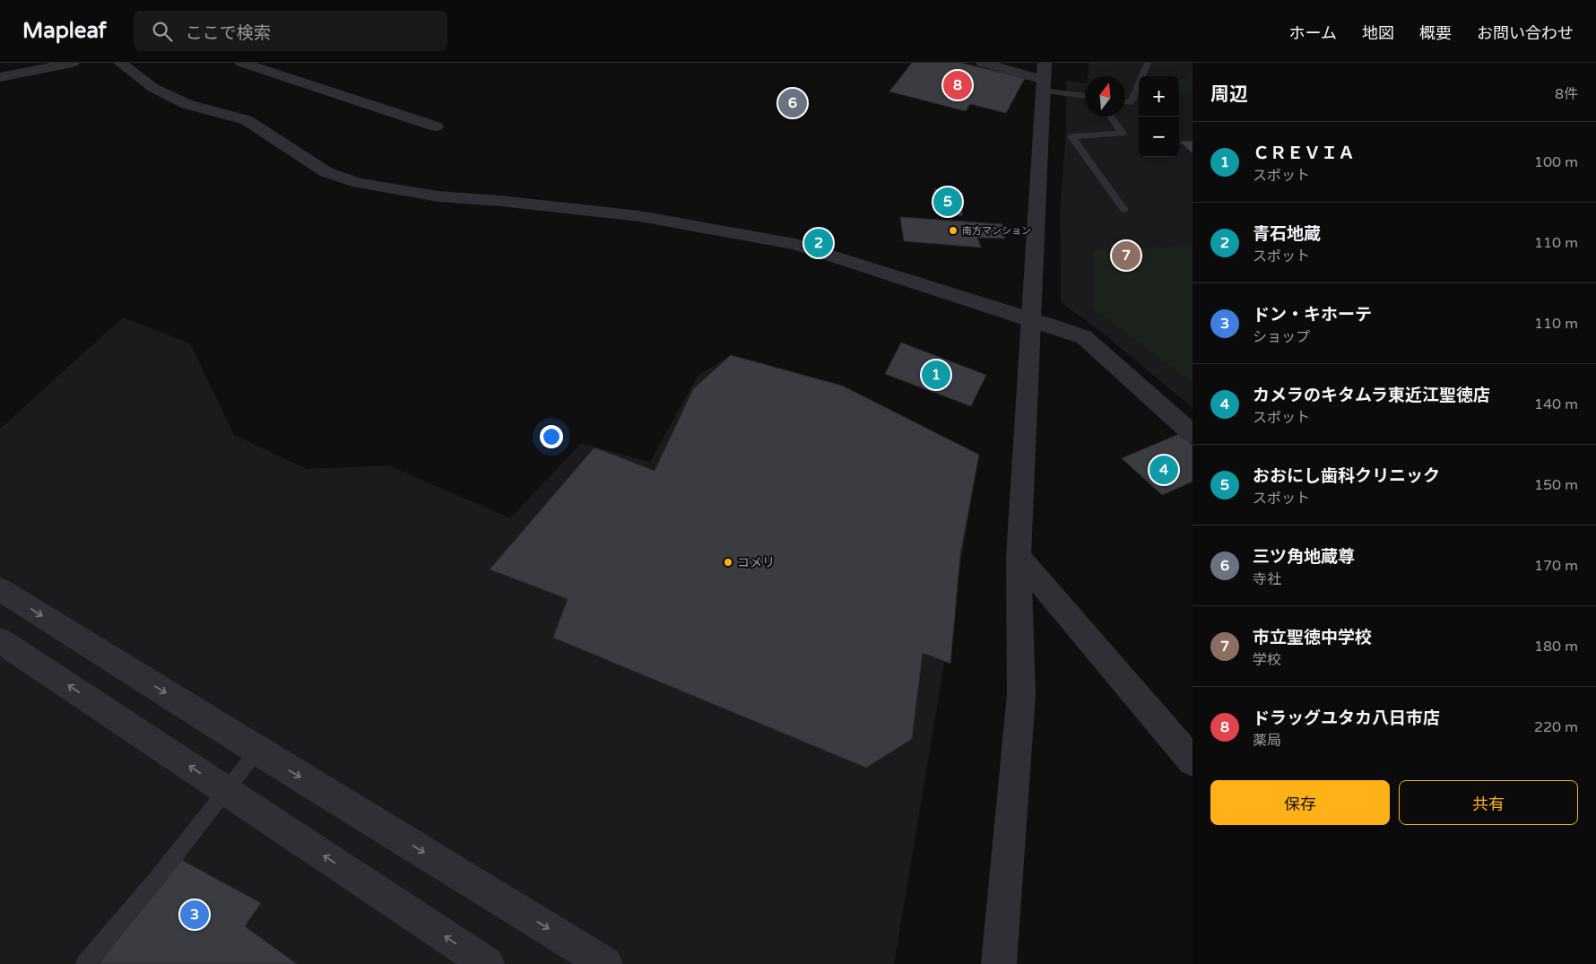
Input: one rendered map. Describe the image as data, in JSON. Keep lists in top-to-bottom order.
{
  "places": ["南方マンション", "コメリ"],
  "north": "top",
  "page": {
    "header": "Mapleaf",
    "search": "ここで検索",
    "nav": [
      "ホーム",
      "地図",
      "概要",
      "お問い合わせ"
    ],
    "heading": ["周辺", "8件"],
    "pins": [
      "8",
      "6",
      "5",
      "2",
      "7",
      "1",
      "4",
      "3"
    ],
    "map_buttons": ["+", "−"],
    "list": [
      {
        "mark": "1",
        "name": "ＣＲＥＶＩＡ",
        "note": "スポット",
        "value": "100 m"
      },
      {
        "mark": "2",
        "name": "青石地蔵",
        "note": "スポット",
        "value": "110 m"
      },
      {
        "mark": "3",
        "name": "ドン・キホーテ",
        "note": "ショップ",
        "value": "110 m"
      },
      {
        "mark": "4",
        "name": "カメラのキタムラ東近江聖徳店",
        "note": "スポット",
        "value": "140 m"
      },
      {
        "mark": "5",
        "name": "おおにし歯科クリニック",
        "note": "スポット",
        "value": "150 m"
      },
      {
        "mark": "6",
        "name": "三ツ角地蔵尊",
        "note": "寺社",
        "value": "170 m"
      },
      {
        "mark": "7",
        "name": "市立聖徳中学校",
        "note": "学校",
        "value": "180 m"
      },
      {
        "mark": "8",
        "name": "ドラッグユタカ八日市店",
        "note": "薬局",
        "value": "220 m"
      }
    ],
    "buttons": ["保存", "共有"]
  }
}
